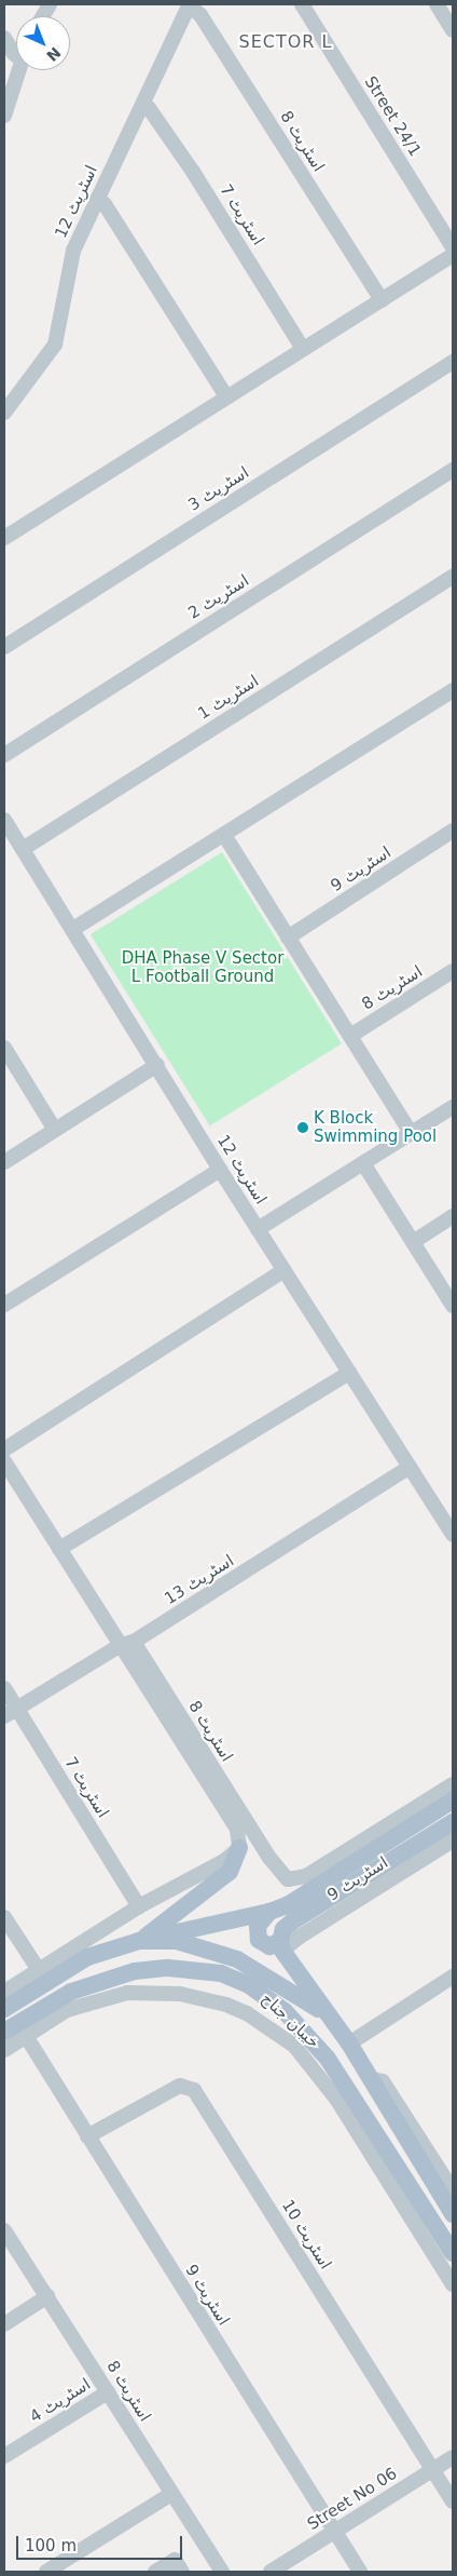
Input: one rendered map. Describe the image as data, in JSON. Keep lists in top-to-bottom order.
{
  "streets": {
    "main road": ["خیبان جناح"],
    "street": [
      "Street 24/1",
      "اسٹریٹ 8",
      "اسٹریٹ 12",
      "اسٹریٹ 7",
      "اسٹریٹ 3",
      "اسٹریٹ 2",
      "اسٹریٹ 1",
      "اسٹریٹ 9",
      "اسٹریٹ 13",
      "اسٹریٹ 10",
      "اسٹریٹ 4",
      "Street No 06"
    ]
  },
  "crossings": [
    ["اسٹریٹ 8", "اسٹریٹ 12"],
    ["اسٹریٹ 8", "اسٹریٹ 13"],
    ["اسٹریٹ 8", "اسٹریٹ 4"],
    ["اسٹریٹ 12", "اسٹریٹ 7"],
    ["اسٹریٹ 12", "اسٹریٹ 1"],
    ["اسٹریٹ 12", "اسٹریٹ 13"],
    ["اسٹریٹ 7", "اسٹریٹ 13"],
    ["اسٹریٹ 9", "خیبان جناح"],
    ["اسٹریٹ 9", "اسٹریٹ 10"],
    ["اسٹریٹ 9", "Street No 06"],
    ["اسٹریٹ 10", "Street No 06"]
  ],
  "districts": ["SECTOR L"],
  "parks": ["DHA Phase V Sector L Football Ground"],
  "places": ["K Block Swimming Pool"],
  "scale_bar": "100 m",
  "north": "bottom right"
}
